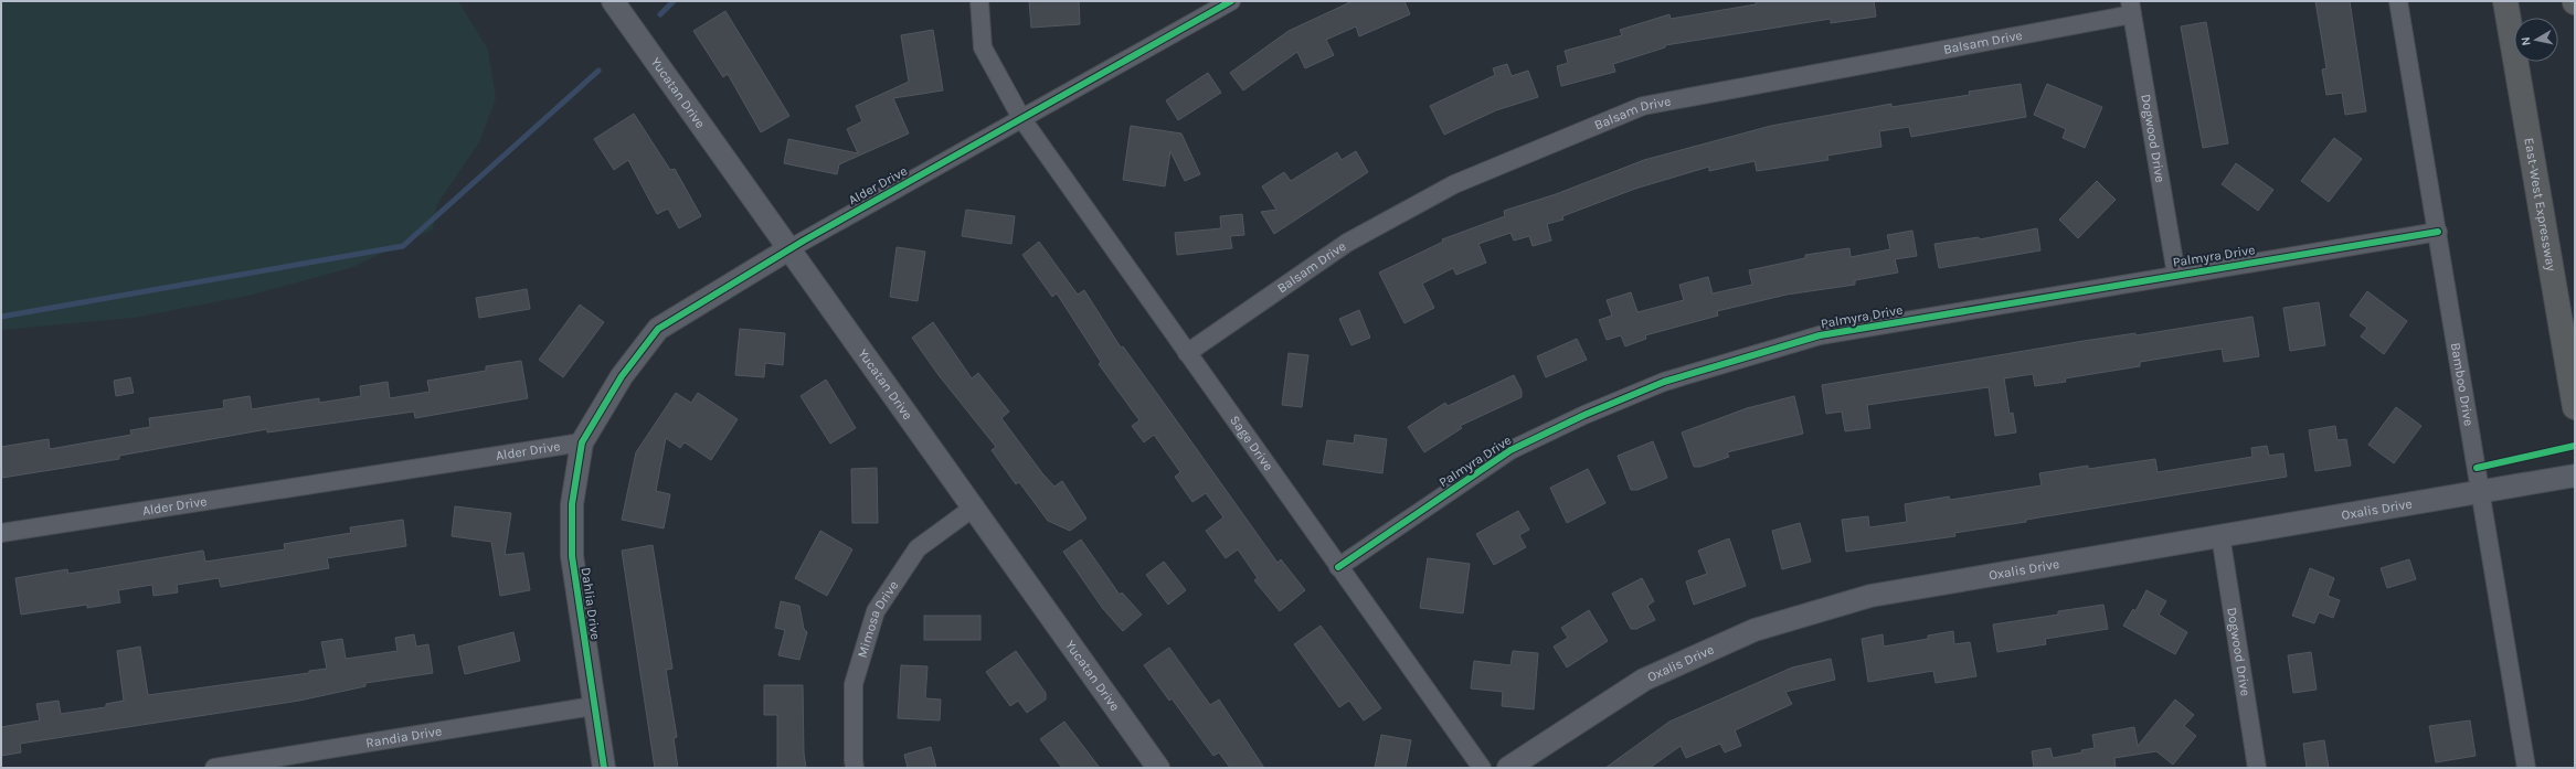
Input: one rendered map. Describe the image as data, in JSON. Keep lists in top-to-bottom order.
{
  "streets": {
    "highway": ["East-West Expressway"],
    "street": [
      "Balsam Drive",
      "Yucatan Drive",
      "Dogwood Drive",
      "Alder Drive",
      "Palmyra Drive",
      "Bamboo Drive",
      "Sage Drive",
      "Oxalis Drive",
      "Dahlia Drive",
      "Mimosa Drive",
      "Randia Drive"
    ]
  },
  "crossings": [
    ["Balsam Drive", "Dogwood Drive"],
    ["Balsam Drive", "Sage Drive"],
    ["Yucatan Drive", "Alder Drive"],
    ["Yucatan Drive", "Mimosa Drive"],
    ["Dogwood Drive", "Palmyra Drive"],
    ["Dogwood Drive", "Oxalis Drive"],
    ["Alder Drive", "Sage Drive"],
    ["Alder Drive", "Dahlia Drive"],
    ["Palmyra Drive", "Bamboo Drive"],
    ["Palmyra Drive", "Sage Drive"],
    ["Bamboo Drive", "Oxalis Drive"],
    ["Dahlia Drive", "Randia Drive"]
  ],
  "north": "left"
}
